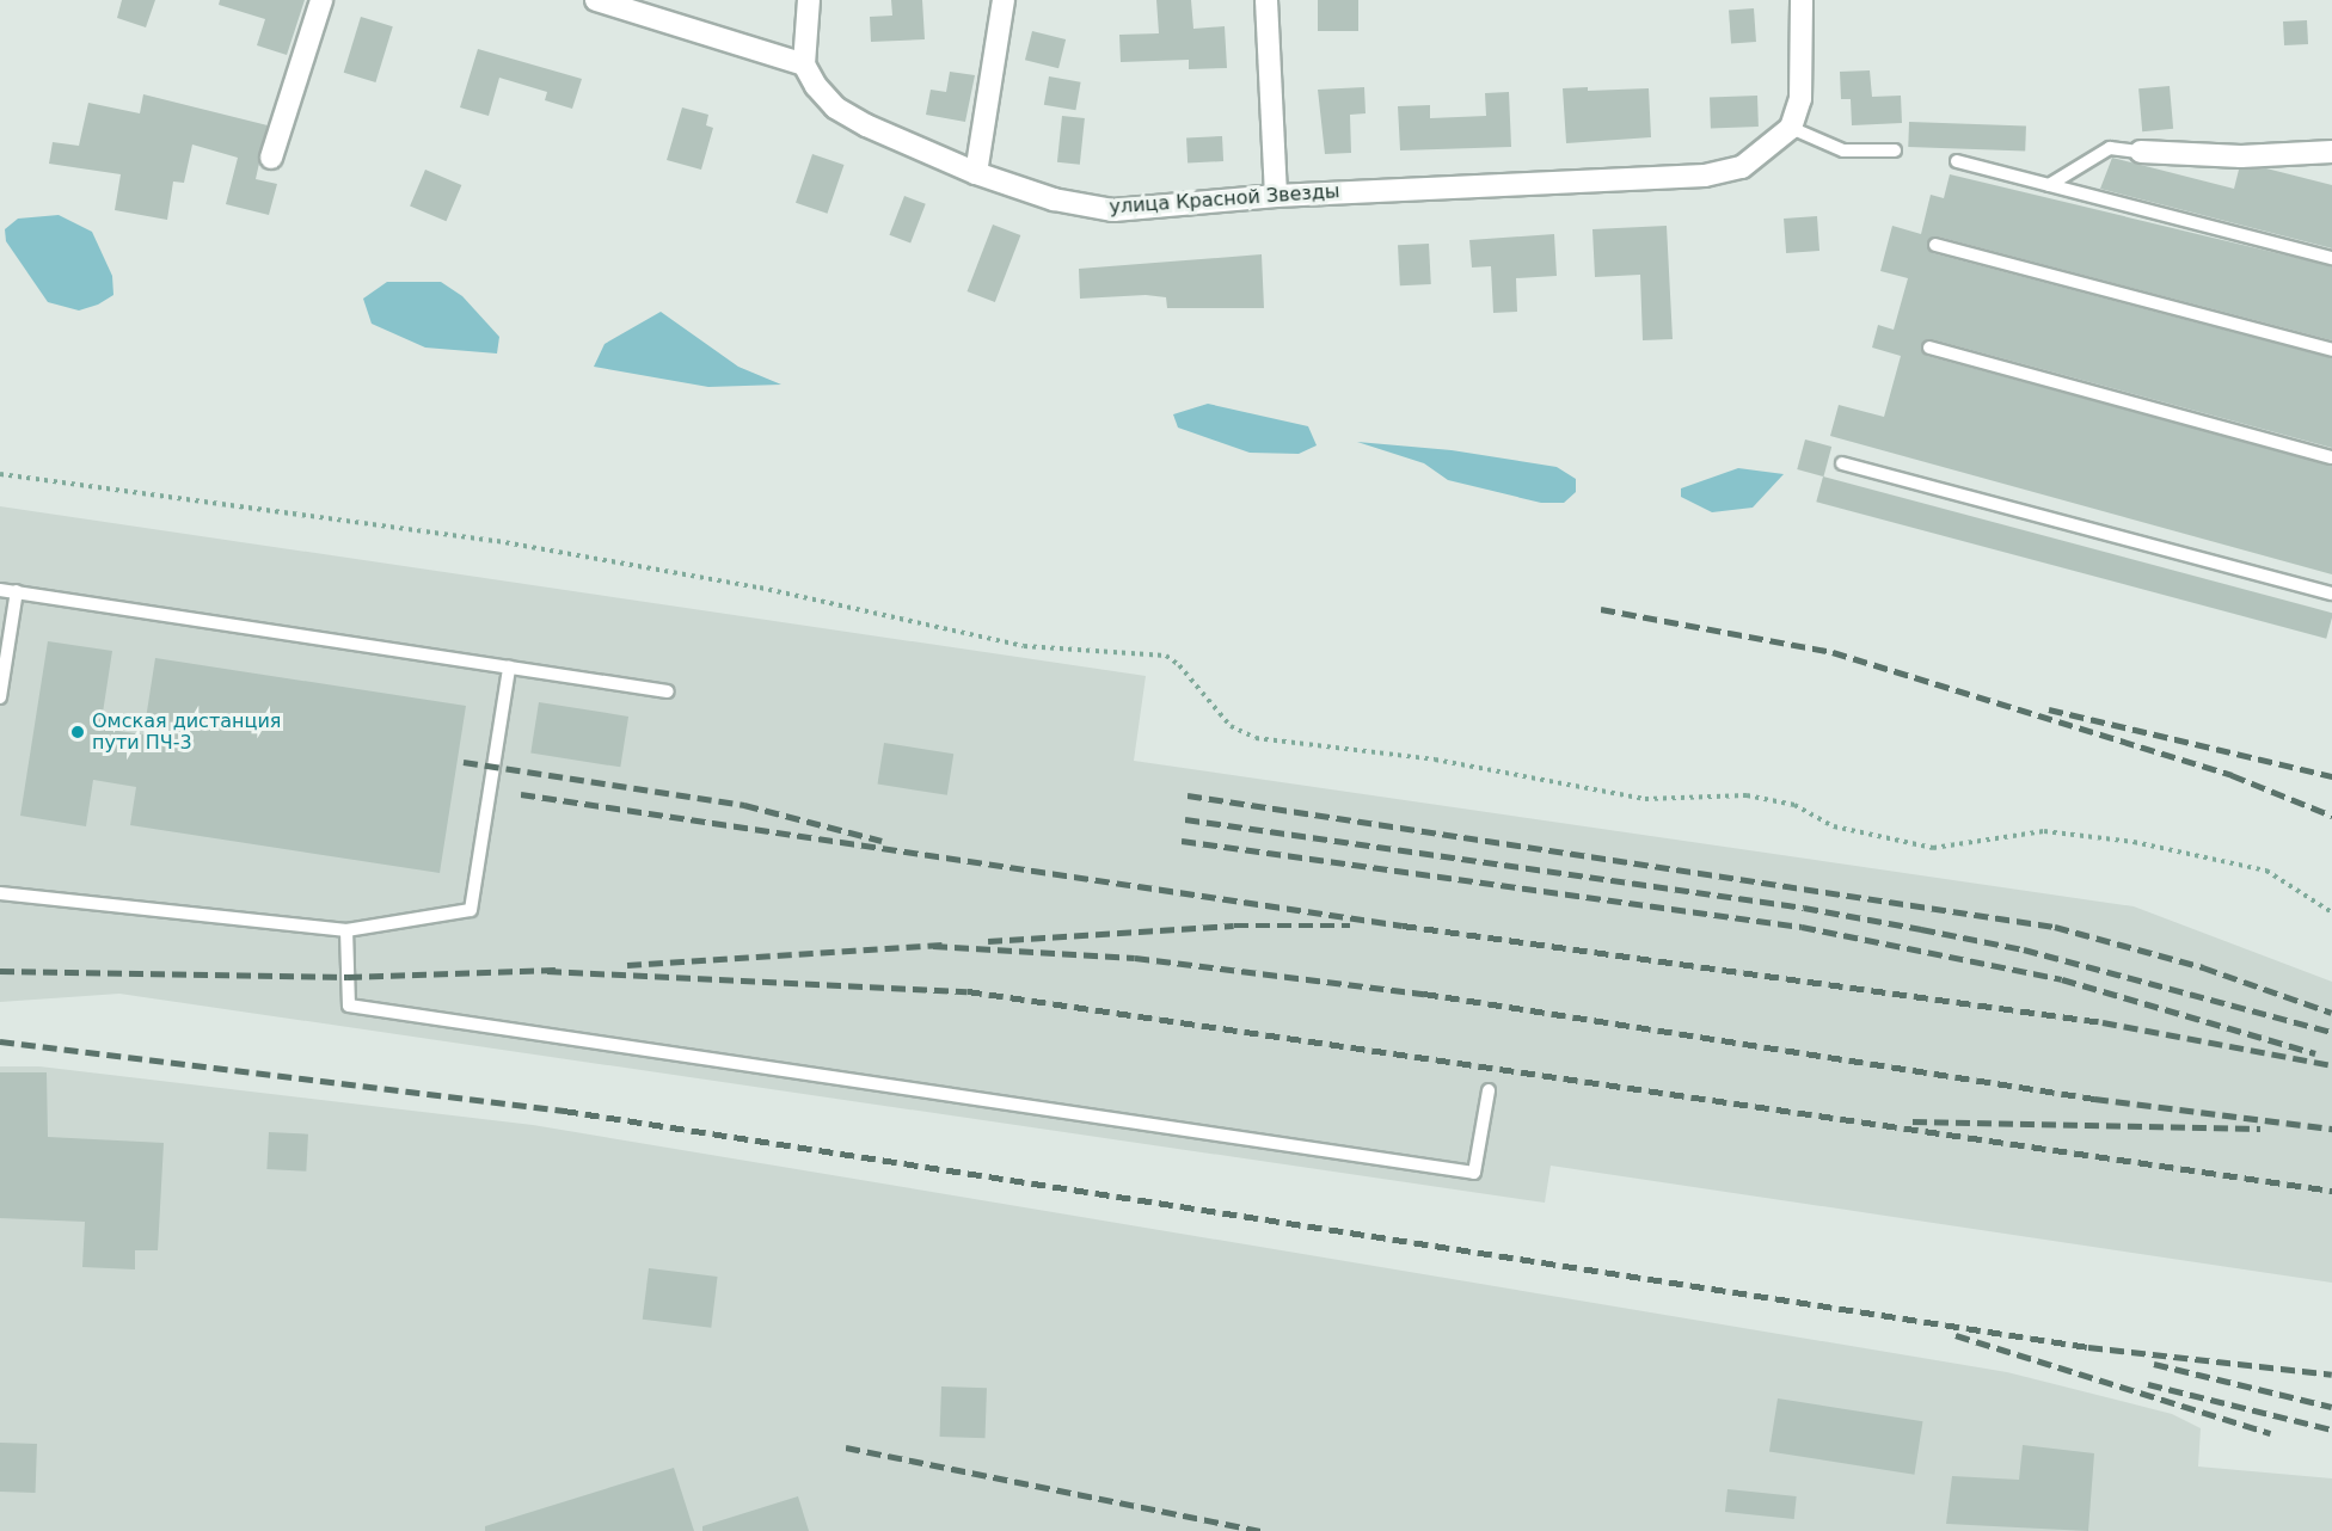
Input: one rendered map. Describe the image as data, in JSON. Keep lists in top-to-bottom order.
{
  "streets": {
    "street": ["улица Красной Звезды"]
  },
  "places": ["Омская дистанция пути ПЧ-3"]
}
